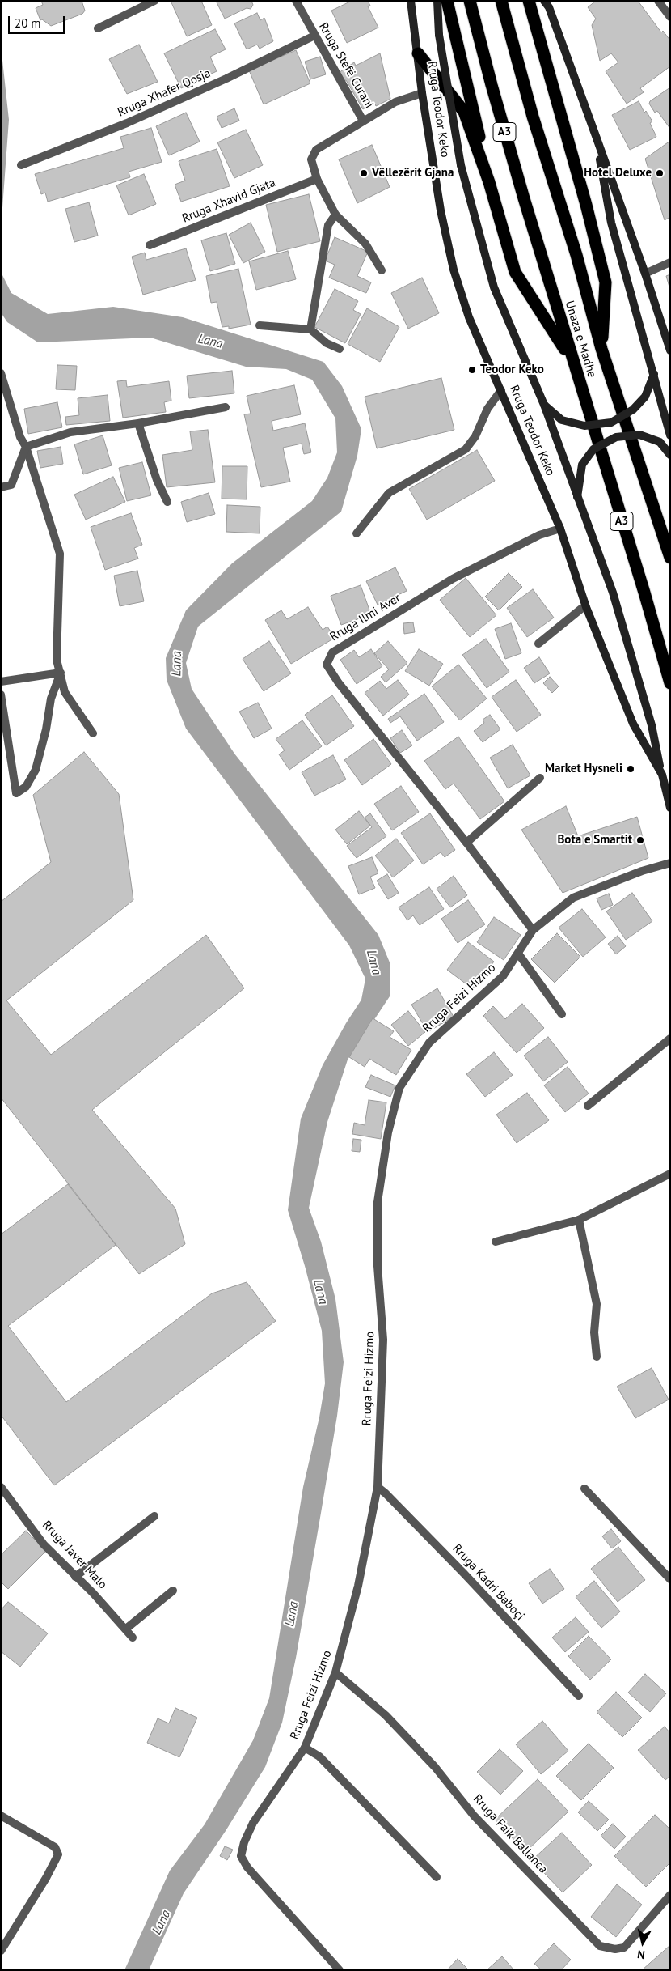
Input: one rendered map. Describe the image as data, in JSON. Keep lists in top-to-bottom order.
{
  "streets": {
    "highway": ["A3", "Unaza e Madhe"],
    "main road": ["Rruga Teodor Keko"],
    "street": [
      "Rruga Stefë Curani",
      "Rruga Xhafer Qosja",
      "Rruga Xhavid Gjata",
      "Rruga Ilmi Aver",
      "Rruga Feizi Hizmo",
      "Rruga Javer Malo",
      "Rruga Kadri Baboçi",
      "Rruga Faik Ballanca"
    ]
  },
  "crossings": [
    ["Rruga Stefë Curani", "Rruga Xhafer Qosja"],
    ["Rruga Teodor Keko", "Rruga Ilmi Aver"],
    ["Rruga Ilmi Aver", "Rruga Feizi Hizmo"],
    ["Rruga Feizi Hizmo", "Rruga Kadri Baboçi"],
    ["Rruga Feizi Hizmo", "Rruga Faik Ballanca"]
  ],
  "water": ["Lana"],
  "places": [
    "Vëllezërit Gjana",
    "Hotel Deluxe",
    "Teodor Keko",
    "Market Hysneli",
    "Bota e Smartit"
  ],
  "scale_bar": "20 m",
  "north": "bottom"
}
